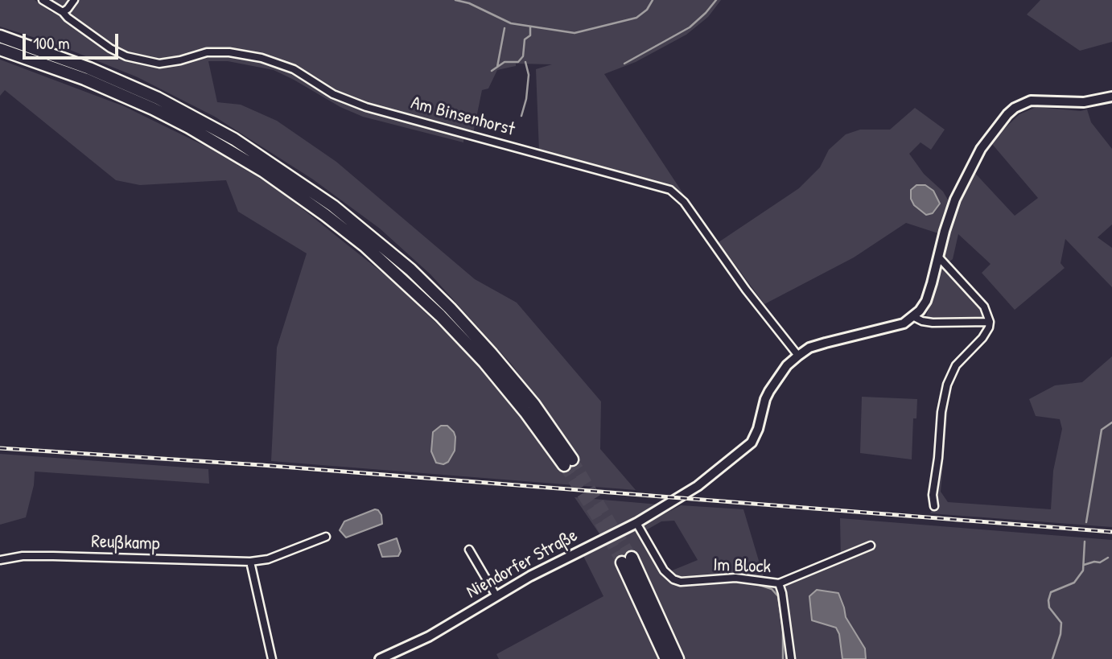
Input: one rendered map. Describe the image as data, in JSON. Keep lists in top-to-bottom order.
{
  "streets": {
    "main road": ["Niendorfer Straße"],
    "street": ["Am Binsenhorst", "Reußkamp", "Im Block"]
  },
  "crossings": [
    ["Am Binsenhorst", "Niendorfer Straße"],
    ["Niendorfer Straße", "Im Block"]
  ],
  "scale_bar": "100 m"
}
